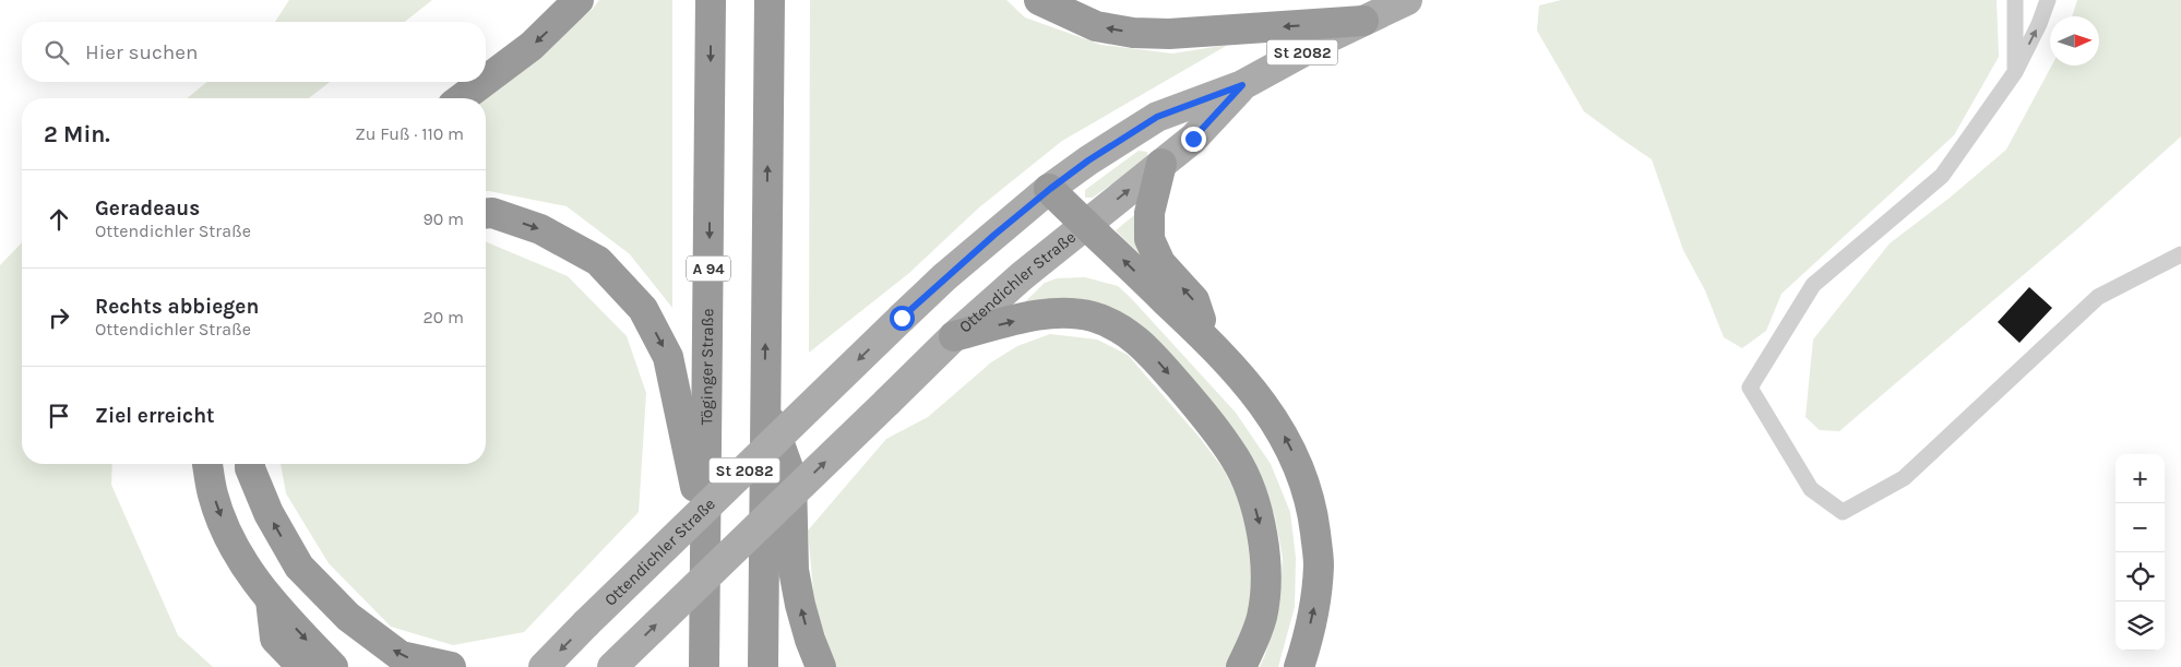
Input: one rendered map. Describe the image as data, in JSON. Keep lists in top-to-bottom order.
{
  "streets": {
    "highway": ["A 94", "Töginger Straße"],
    "main road": ["St 2082", "Ottendichler Straße"]
  },
  "north": "right",
  "page": {
    "search": "Hier suchen",
    "heading": ["2 Min.", "Zu Fuß · 110 m"],
    "list": [
      ["Geradeaus", "Ottendichler Straße", "90 m"],
      ["Rechts abbiegen", "Ottendichler Straße", "20 m"],
      "Ziel erreicht"
    ],
    "map_buttons": ["+", "−"]
  }
}
